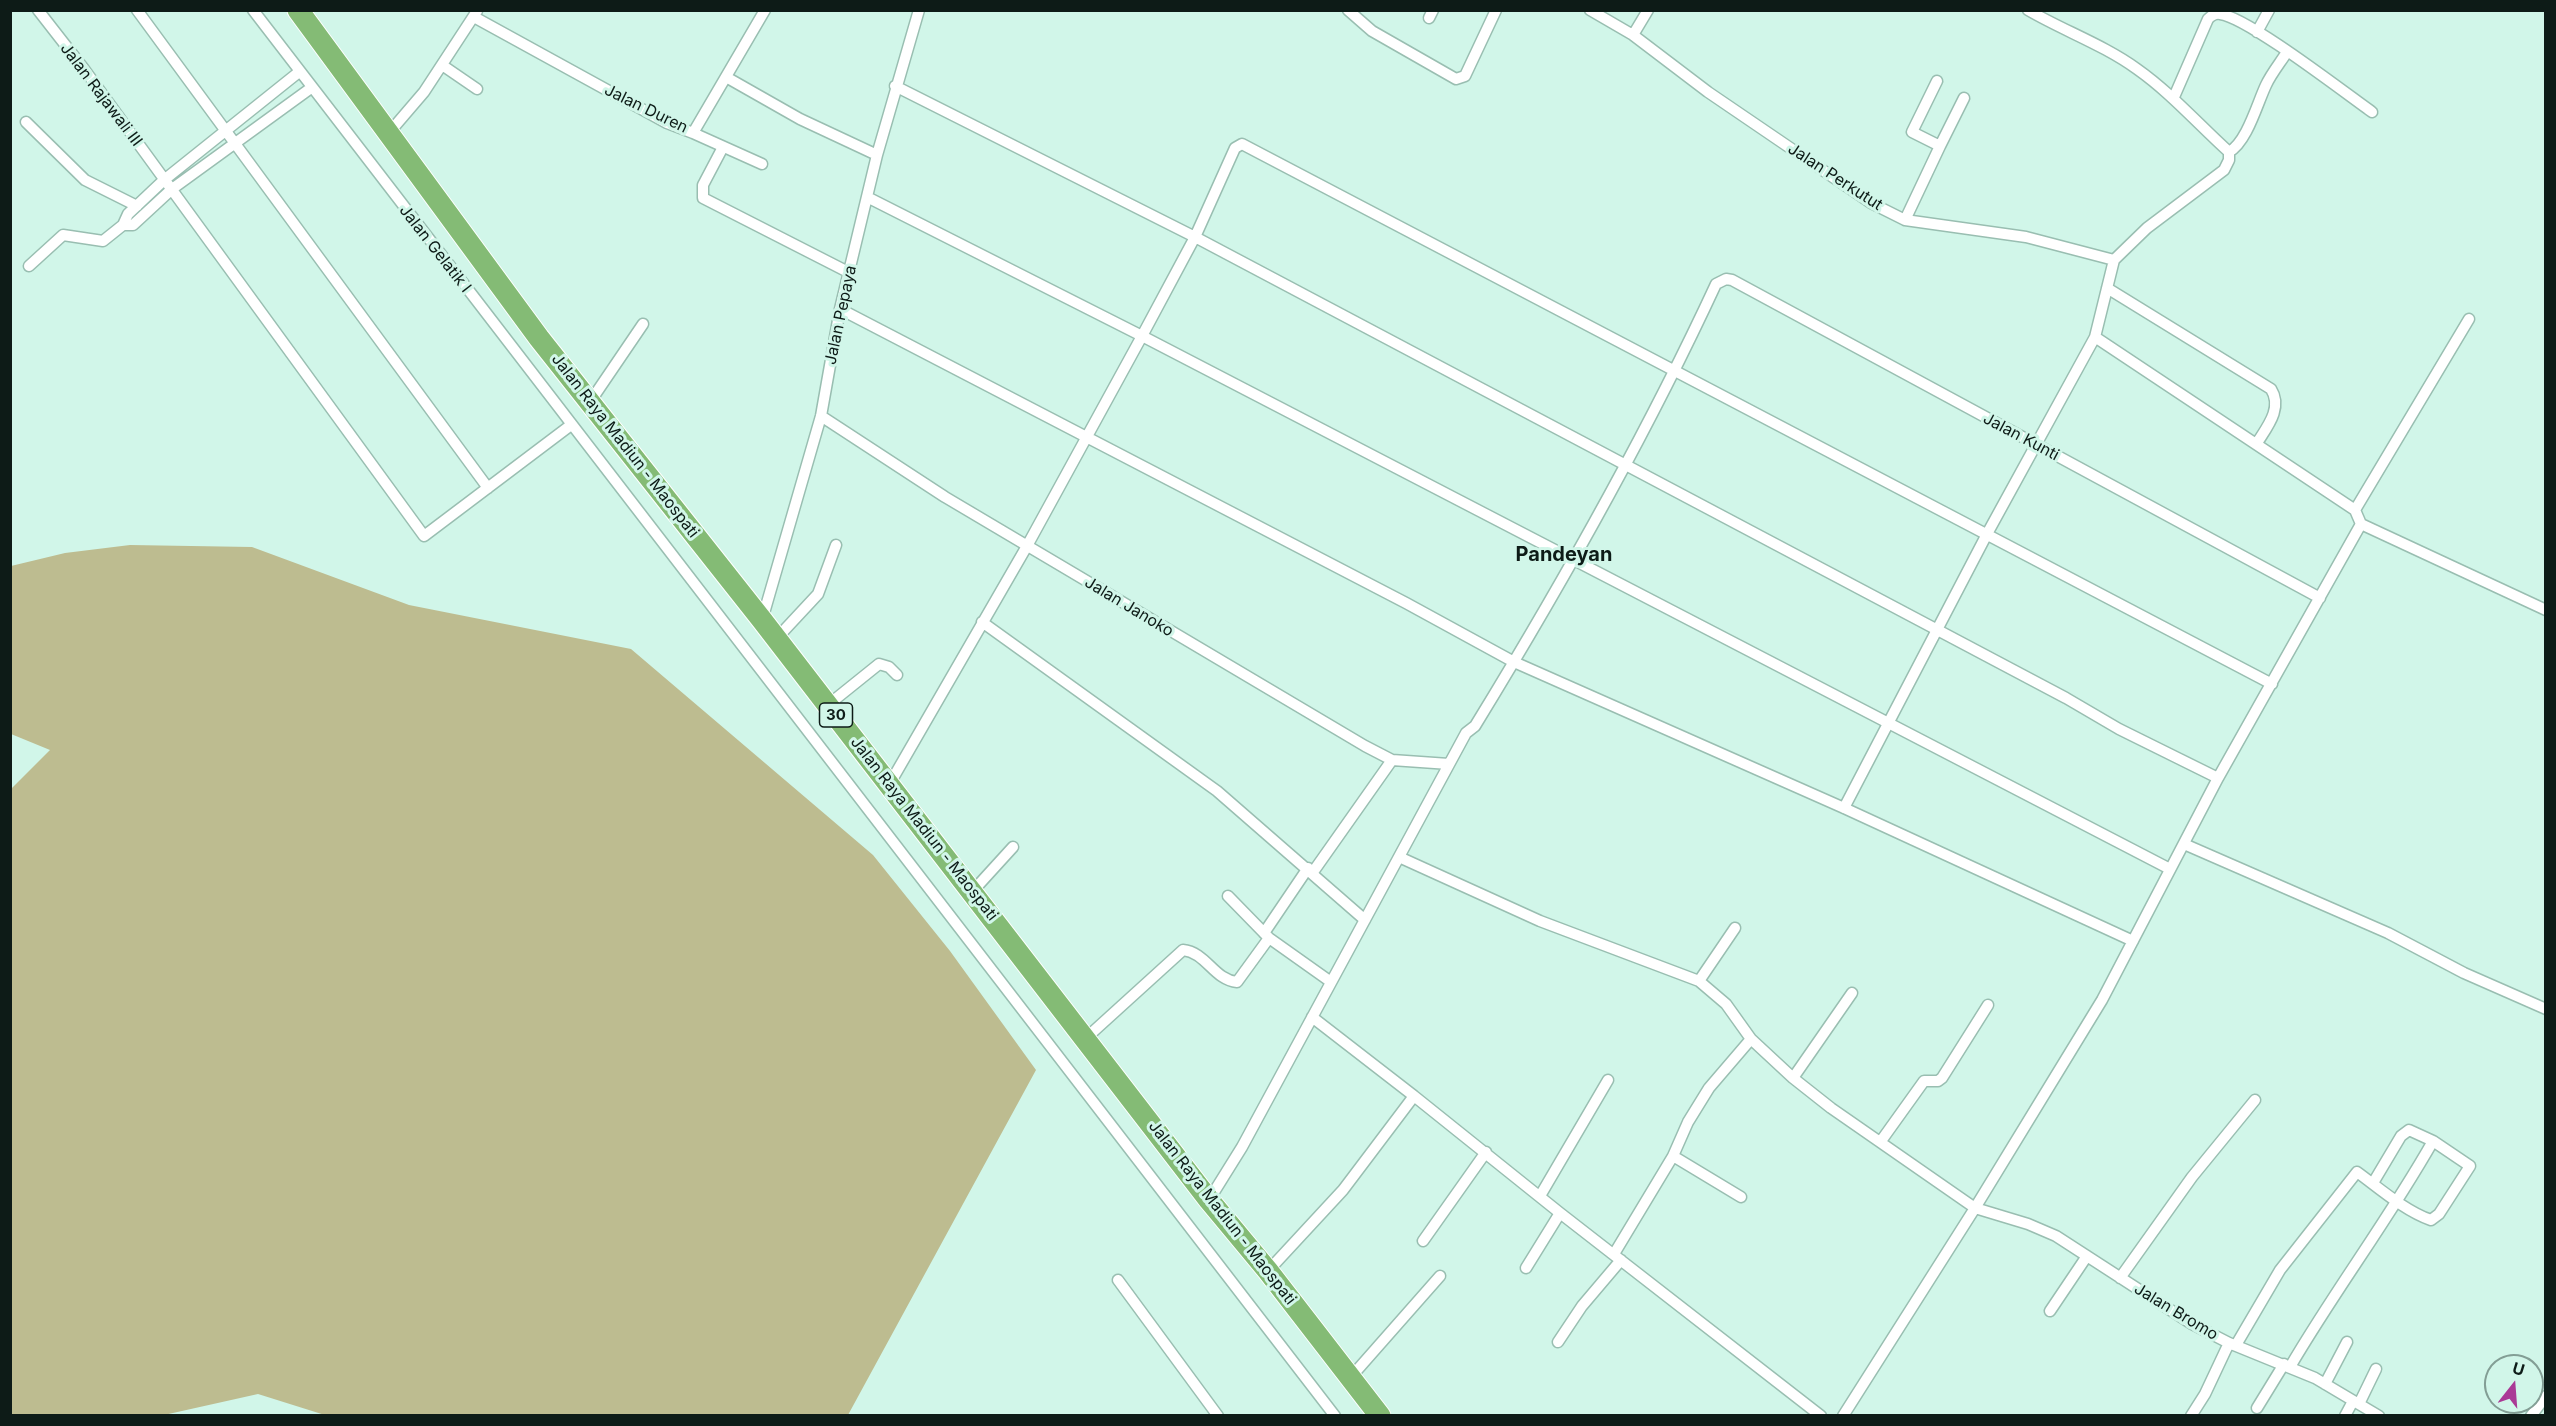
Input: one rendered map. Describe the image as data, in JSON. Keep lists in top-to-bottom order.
{
  "streets": {
    "highway": ["Jalan Raya Madiun - Maospati", "30"],
    "street": [
      "Jalan Rajawali III",
      "Jalan Duren",
      "Jalan Perkutut",
      "Jalan Gelatik I",
      "Jalan Pepaya",
      "Jalan Kunti",
      "Jalan Janoko",
      "Jalan Bromo"
    ]
  },
  "crossings": [
    ["Jalan Pepaya", "Jalan Raya Madiun - Maospati"],
    ["Jalan Pepaya", "Jalan Janoko"]
  ],
  "districts": ["Pandeyan"],
  "north": "top"
}
